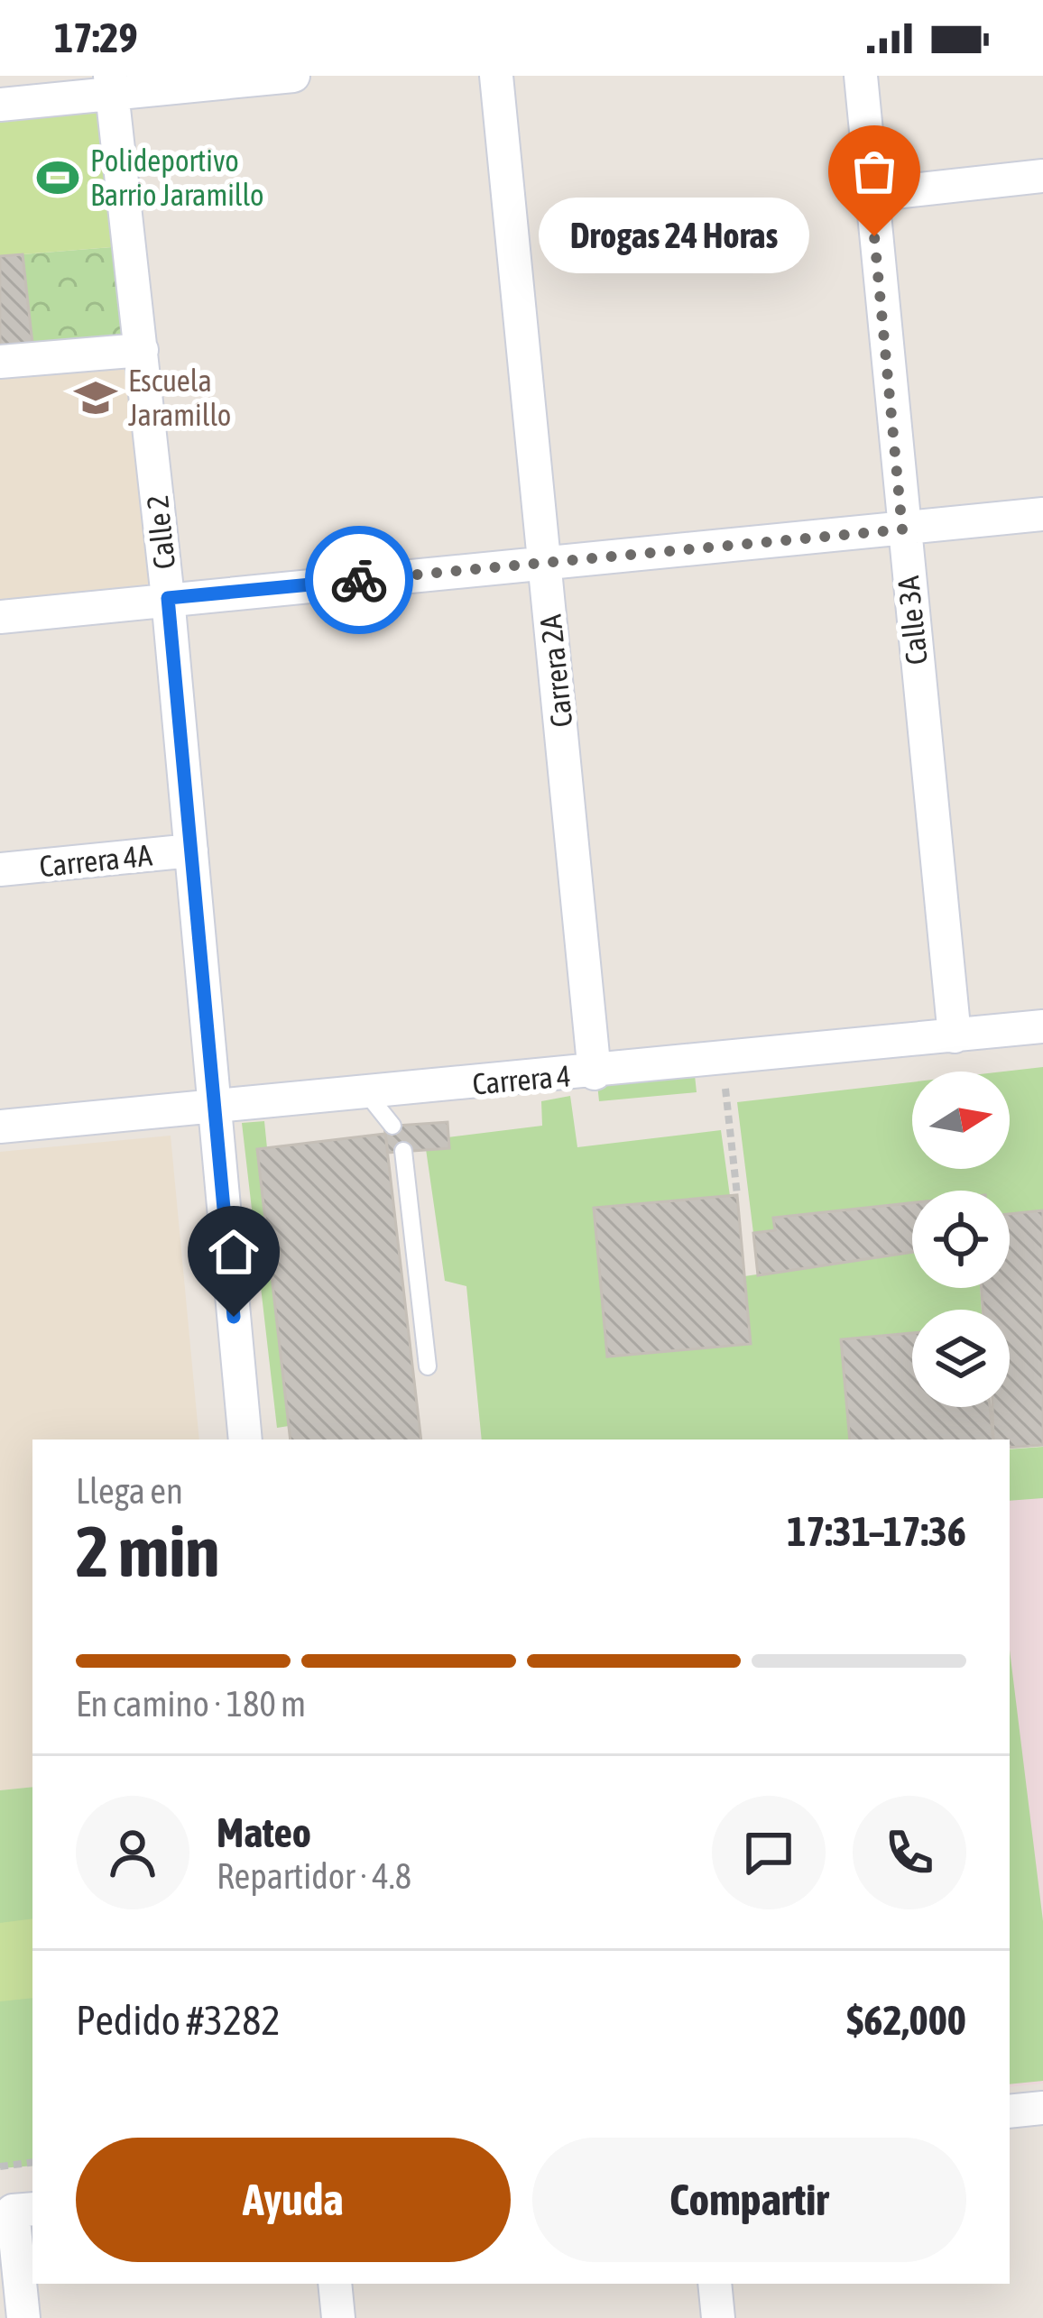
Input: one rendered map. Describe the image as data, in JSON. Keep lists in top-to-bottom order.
{
  "streets": {
    "street": [
      "Calle 2",
      "Calle 3A",
      "Carrera 2A",
      "Carrera 4A",
      "Carrera 4"
    ]
  },
  "crossings": [
    ["Calle 2", "Carrera 4A"],
    ["Calle 2", "Carrera 4"],
    ["Calle 3A", "Carrera 4"],
    ["Carrera 2A", "Carrera 4"]
  ],
  "places": {
    "sports": ["Polideportivo Barrio Jaramillo"],
    "other": ["Drogas 24 Horas"],
    "school or university": ["Escuela Jaramillo"]
  },
  "north": "right",
  "page": {
    "status": "17:29",
    "bubble": "Drogas 24 Horas",
    "heading": ["2 min", "Llega en", "17:31–17:36"],
    "panel": [
      "Mateo",
      "Repartidor · 4.8",
      "Pedido #3282",
      "$62,000"
    ],
    "bar": "En camino · 180 m",
    "buttons": ["Ayuda", "Compartir"]
  }
}
